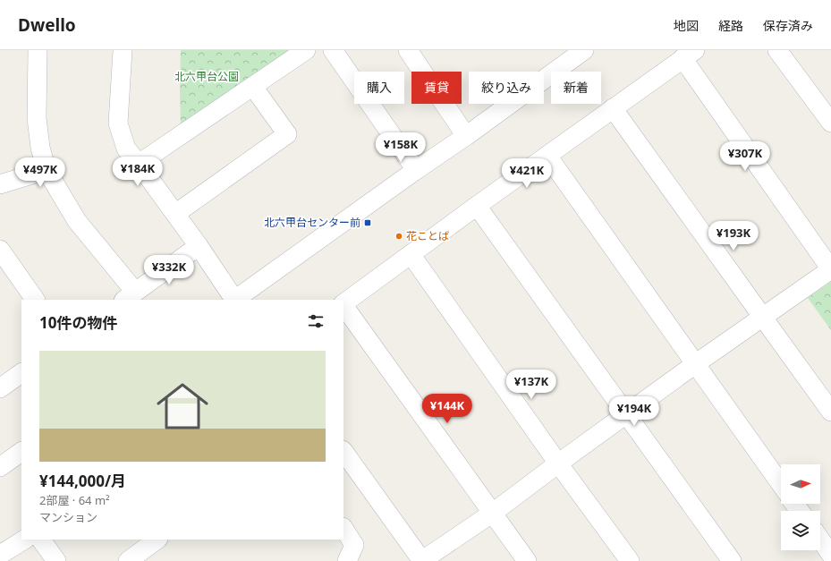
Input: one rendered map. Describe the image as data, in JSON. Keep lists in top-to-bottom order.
{
  "parks": ["北六甲台公園"],
  "places": {
    "transit": ["北六甲台センター前"],
    "other": ["花ことば"]
  },
  "north": "right",
  "page": {
    "header": "Dwello",
    "nav": ["地図", "経路", "保存済み"],
    "chip": [
      "購入",
      "賃貸",
      "絞り込み",
      "新着"
    ],
    "price": [
      "¥158K",
      "¥307K",
      "¥184K",
      "¥497K",
      "¥421K",
      "¥193K",
      "¥332K",
      "¥137K",
      "¥144K",
      "¥194K"
    ],
    "heading": "10件の物件",
    "list": [
      {
        "name": "¥144,000/月",
        "note": "2部屋 · 64 m² · マンション"
      }
    ]
  }
}
